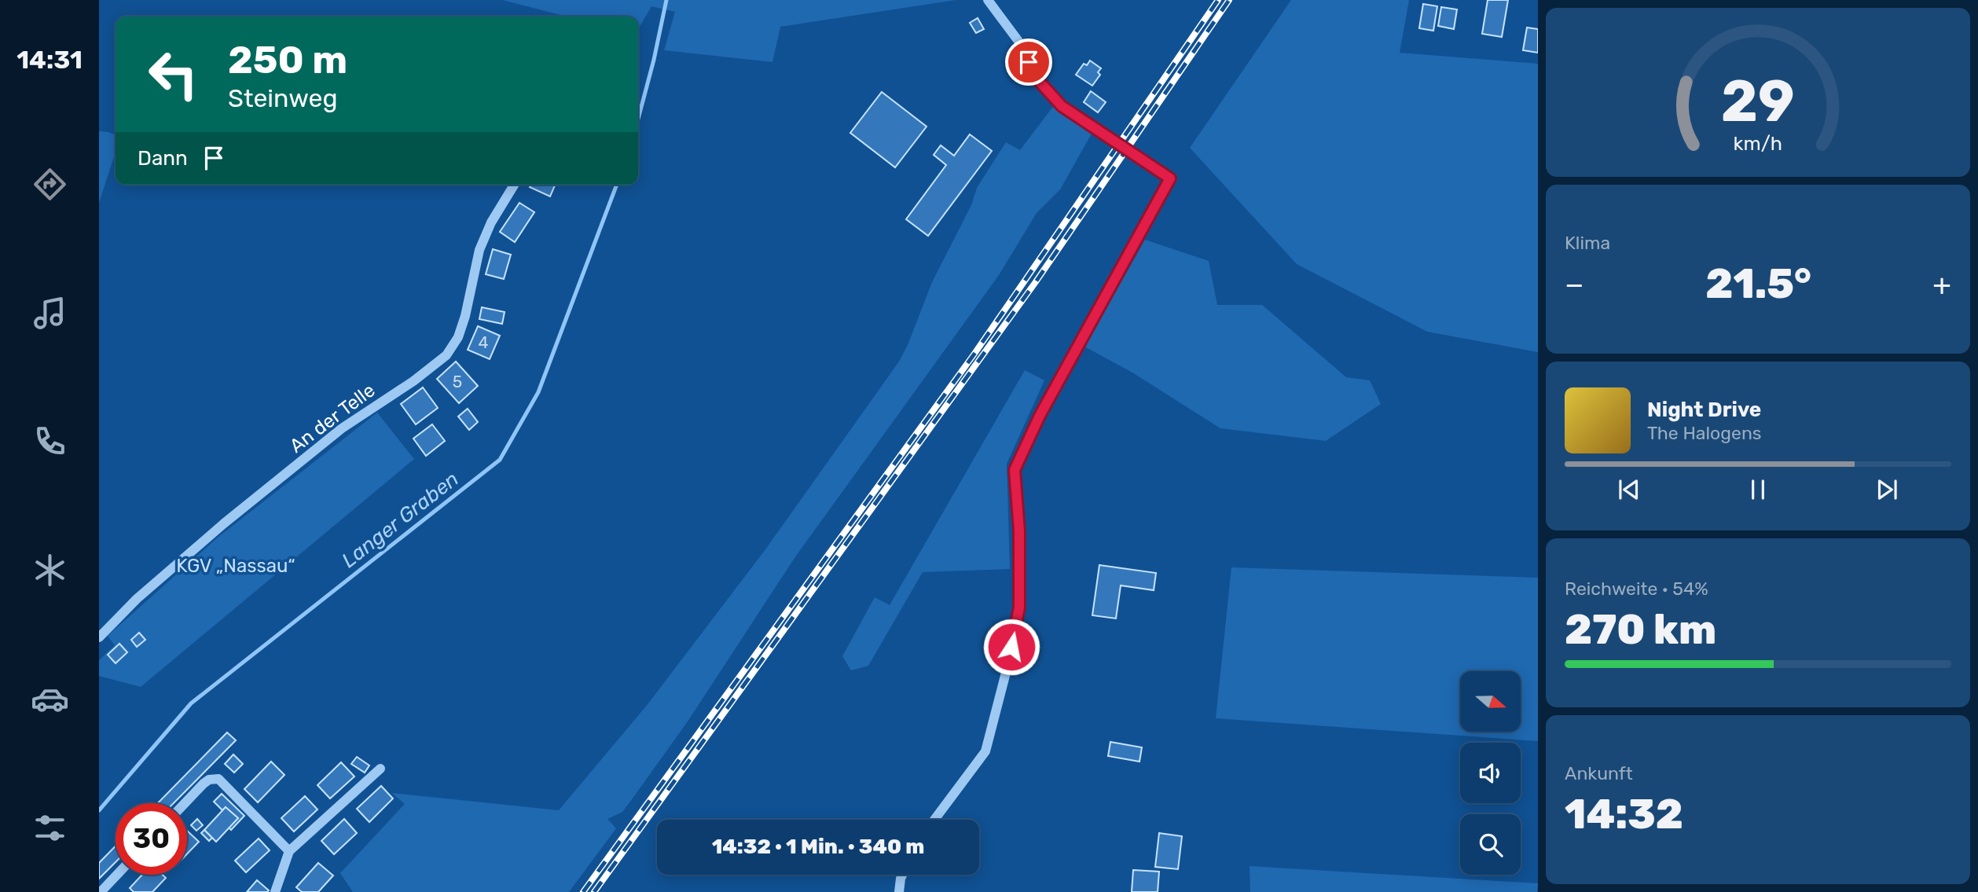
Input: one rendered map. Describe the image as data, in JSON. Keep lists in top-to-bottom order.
{
  "streets": {
    "street": ["An der Telle"]
  },
  "water": ["Langer Graben"],
  "parks": ["KGV „Nassau“"],
  "house_numbers": ["4", "5"],
  "north": "right",
  "page": {
    "tabs": "14:31",
    "turn": ["250 m", "Steinweg"],
    "then": "Dann",
    "tile": [
      "Klima",
      ["Reichweite · 54%", "270 km"],
      ["Ankunft", "14:32"]
    ],
    "heat": ["−", "21.5°", "+"],
    "song": ["Night Drive", "The Halogens"],
    "limit": "30",
    "trip": "14:32 · 1 Min. · 340 m",
    "gauge": ["29", "km/h"]
  }
}
